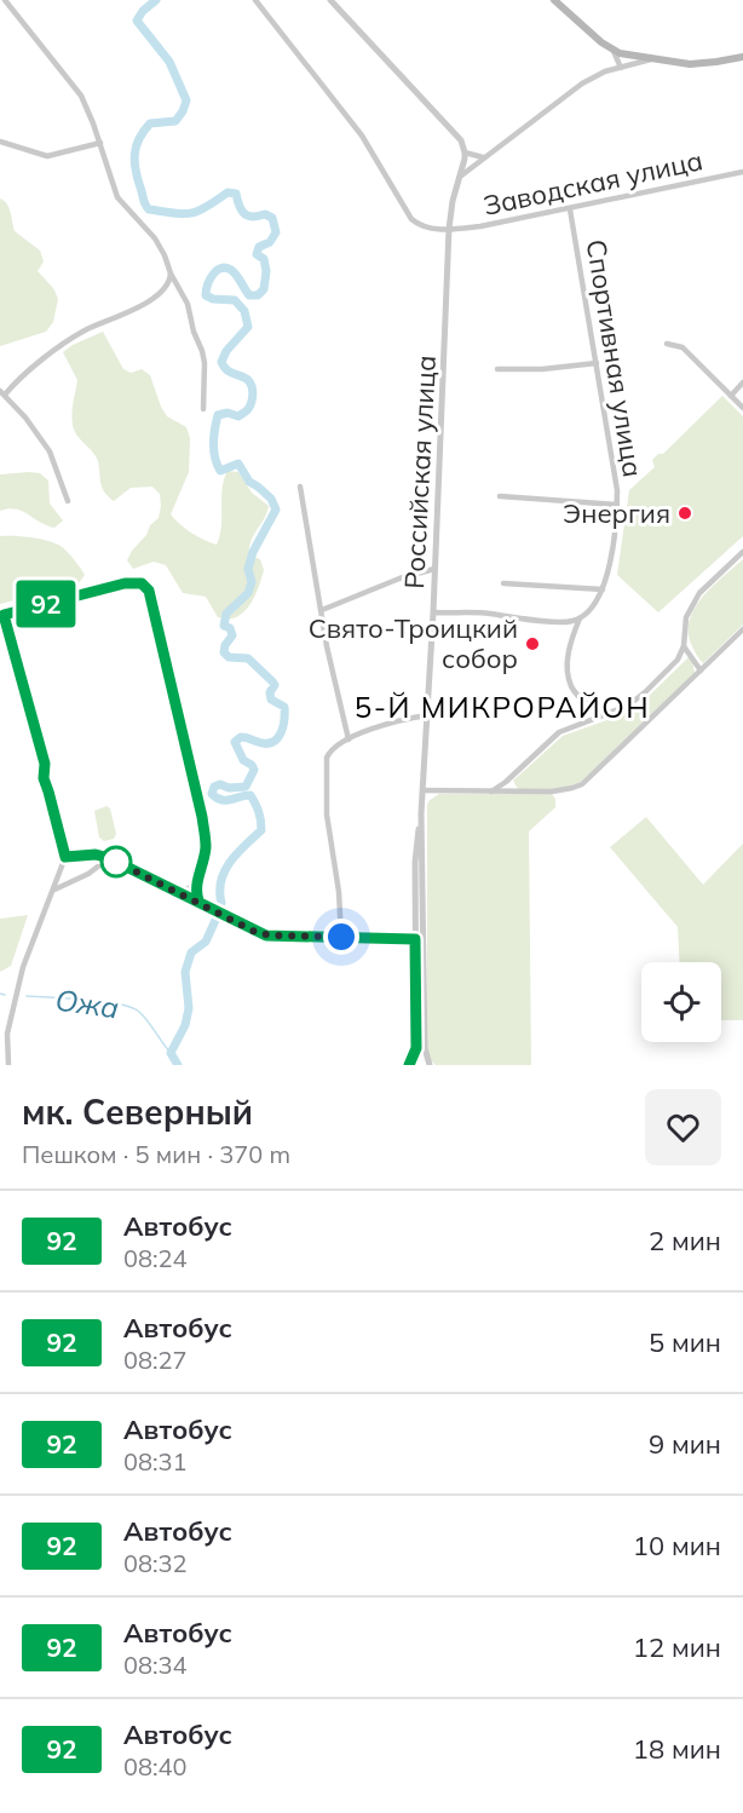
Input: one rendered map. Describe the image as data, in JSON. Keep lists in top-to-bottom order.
{
  "streets": {
    "street": ["Заводская улица", "Спортивная улица", "Российская улица"]
  },
  "crossings": [
    ["Заводская улица", "Спортивная улица"],
    ["Заводская улица", "Российская улица"]
  ],
  "districts": ["5-Й МИКРОРАЙОН"],
  "water": ["Ожа"],
  "places": ["Энергия", "Свято-Троицкий собор"],
  "lines": ["bus line 92"],
  "page": {
    "on_map": "92",
    "heading": ["мк. Северный", "Пешком · 5 мин · 370 m"],
    "list": [
      {
        "mark": "92",
        "name": "Автобус",
        "note": "08:24",
        "value": "2 мин"
      },
      {
        "mark": "92",
        "name": "Автобус",
        "note": "08:27",
        "value": "5 мин"
      },
      {
        "mark": "92",
        "name": "Автобус",
        "note": "08:31",
        "value": "9 мин"
      },
      {
        "mark": "92",
        "name": "Автобус",
        "note": "08:32",
        "value": "10 мин"
      },
      {
        "mark": "92",
        "name": "Автобус",
        "note": "08:34",
        "value": "12 мин"
      },
      {
        "mark": "92",
        "name": "Автобус",
        "note": "08:40",
        "value": "18 мин"
      }
    ]
  }
}
